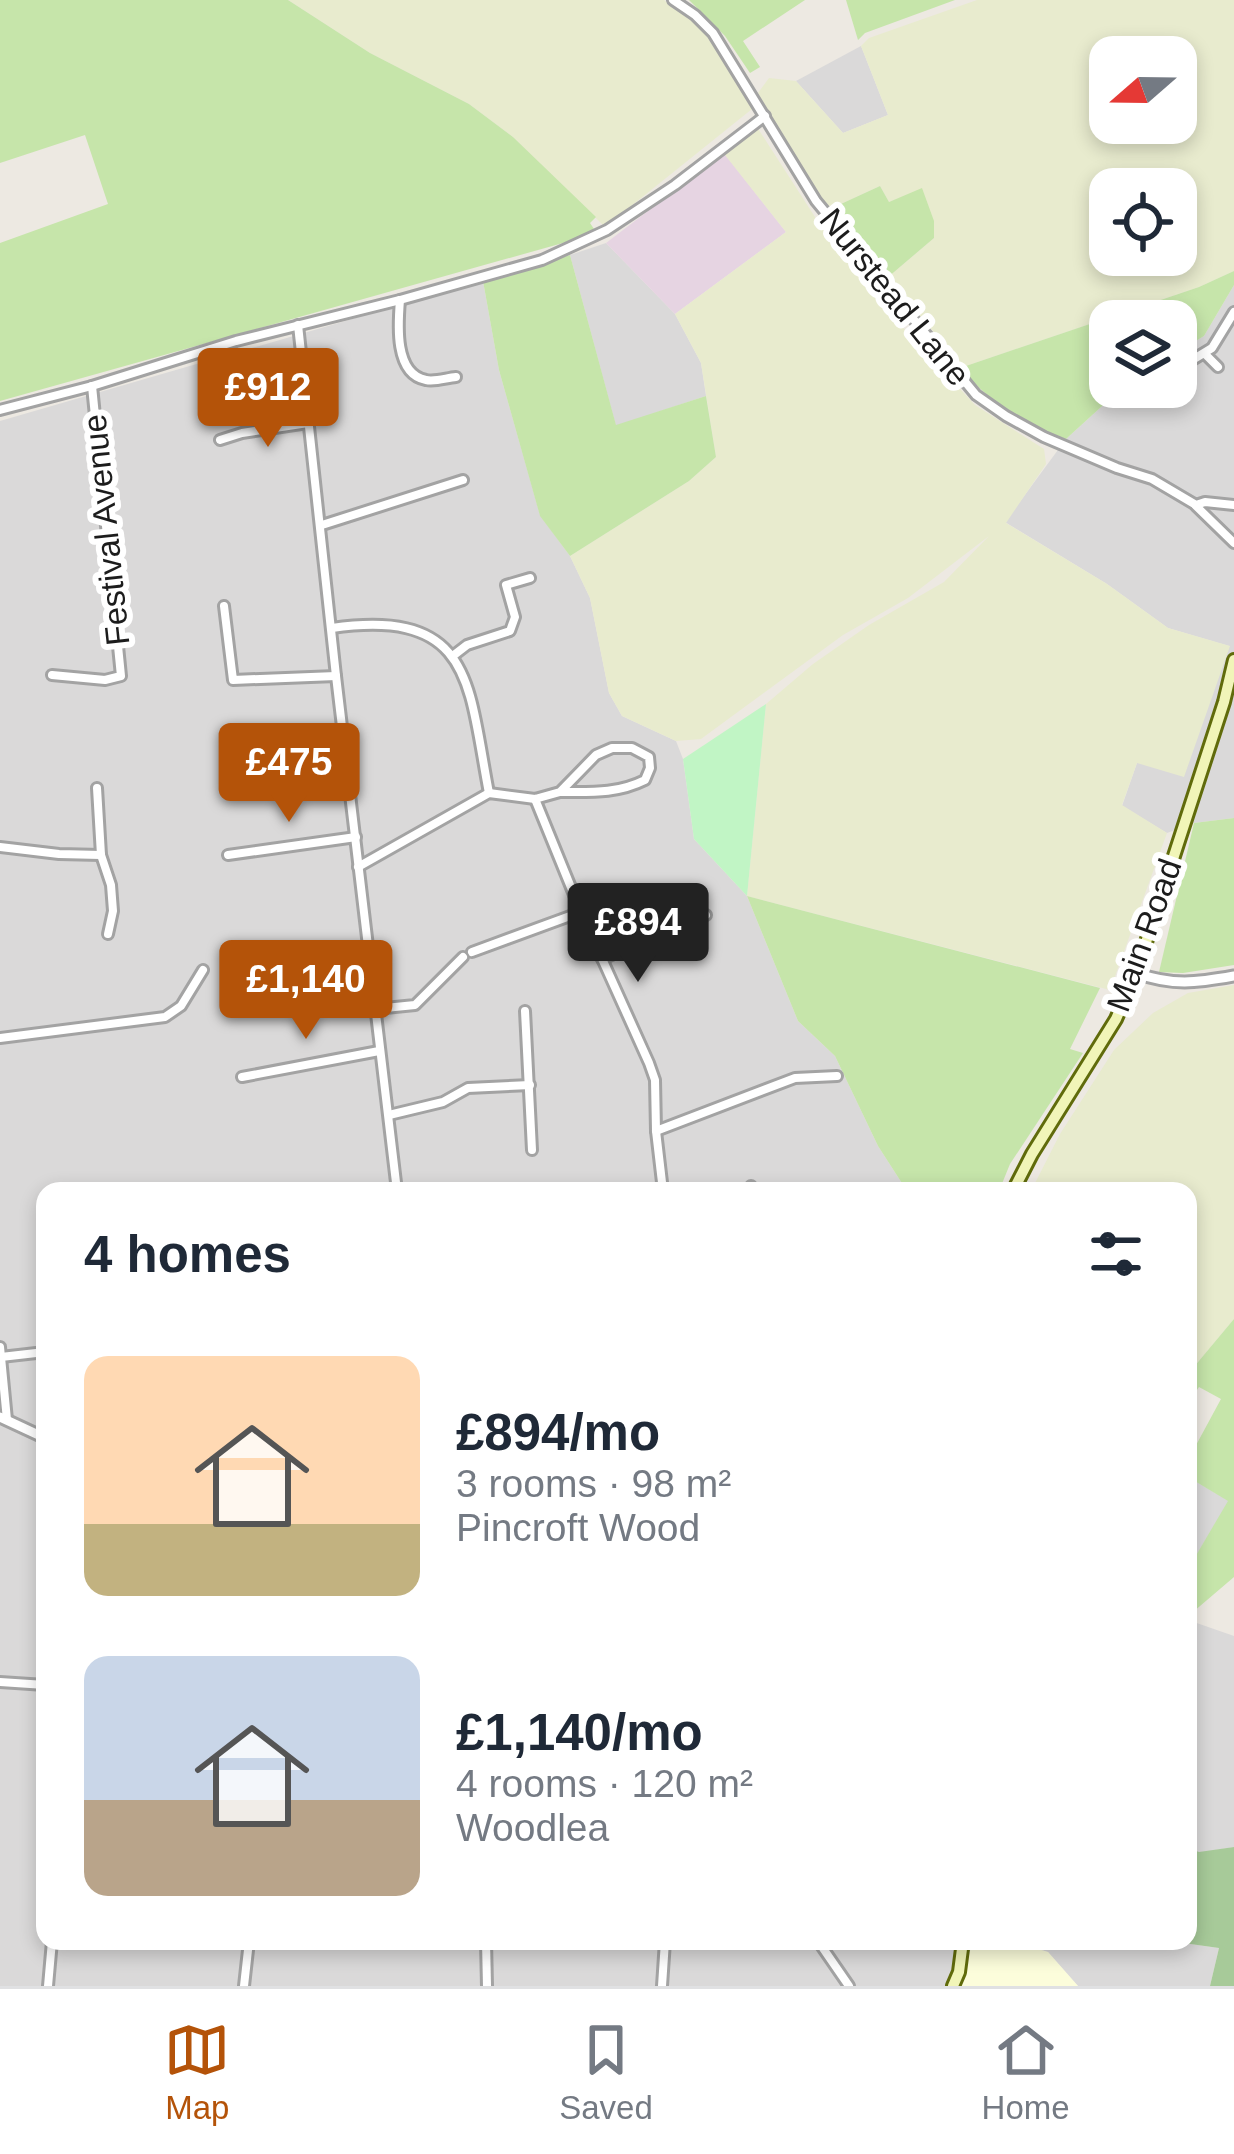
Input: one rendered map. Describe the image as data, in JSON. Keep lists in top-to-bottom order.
{
  "streets": {
    "main road": ["Main Road"],
    "street": ["Nurstead Lane", "Festival Avenue"]
  },
  "north": "left",
  "page": {
    "price": [
      "£912",
      "£475",
      "£894",
      "£1,140"
    ],
    "heading": "4 homes",
    "list": [
      {
        "name": "£894/mo",
        "note": "3 rooms · 98 m² · Pincroft Wood"
      },
      {
        "name": "£1,140/mo",
        "note": "4 rooms · 120 m² · Woodlea"
      }
    ],
    "tabs": ["Map", "Saved", "Home"]
  }
}
